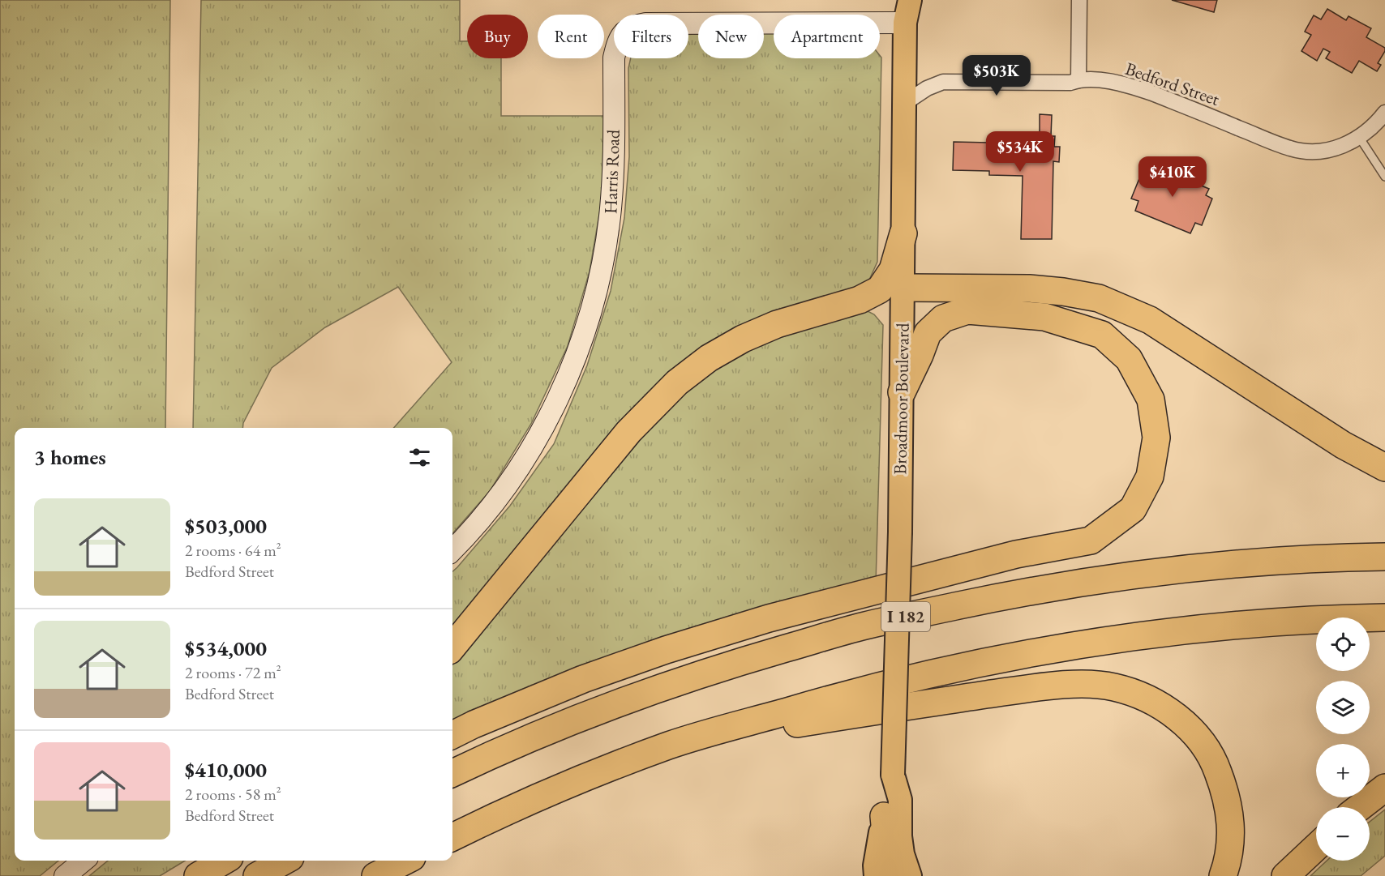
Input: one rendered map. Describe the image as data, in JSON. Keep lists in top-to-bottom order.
{
  "streets": {
    "highway": ["I 182"],
    "main road": ["Broadmoor Boulevard"],
    "street": ["Bedford Street", "Harris Road"]
  },
  "crossings": [
    ["Bedford Street", "Broadmoor Boulevard"],
    ["Harris Road", "Broadmoor Boulevard"]
  ],
  "page": {
    "chip": [
      "Buy",
      "Rent",
      "Filters",
      "New",
      "Apartment"
    ],
    "price": ["$503K", "$534K", "$410K"],
    "heading": "3 homes",
    "list": [
      {
        "name": "$503,000",
        "note": "2 rooms · 64 m² · Bedford Street"
      },
      {
        "name": "$534,000",
        "note": "2 rooms · 72 m² · Bedford Street"
      },
      {
        "name": "$410,000",
        "note": "2 rooms · 58 m² · Bedford Street"
      }
    ],
    "map_buttons": ["+", "−"]
  }
}
